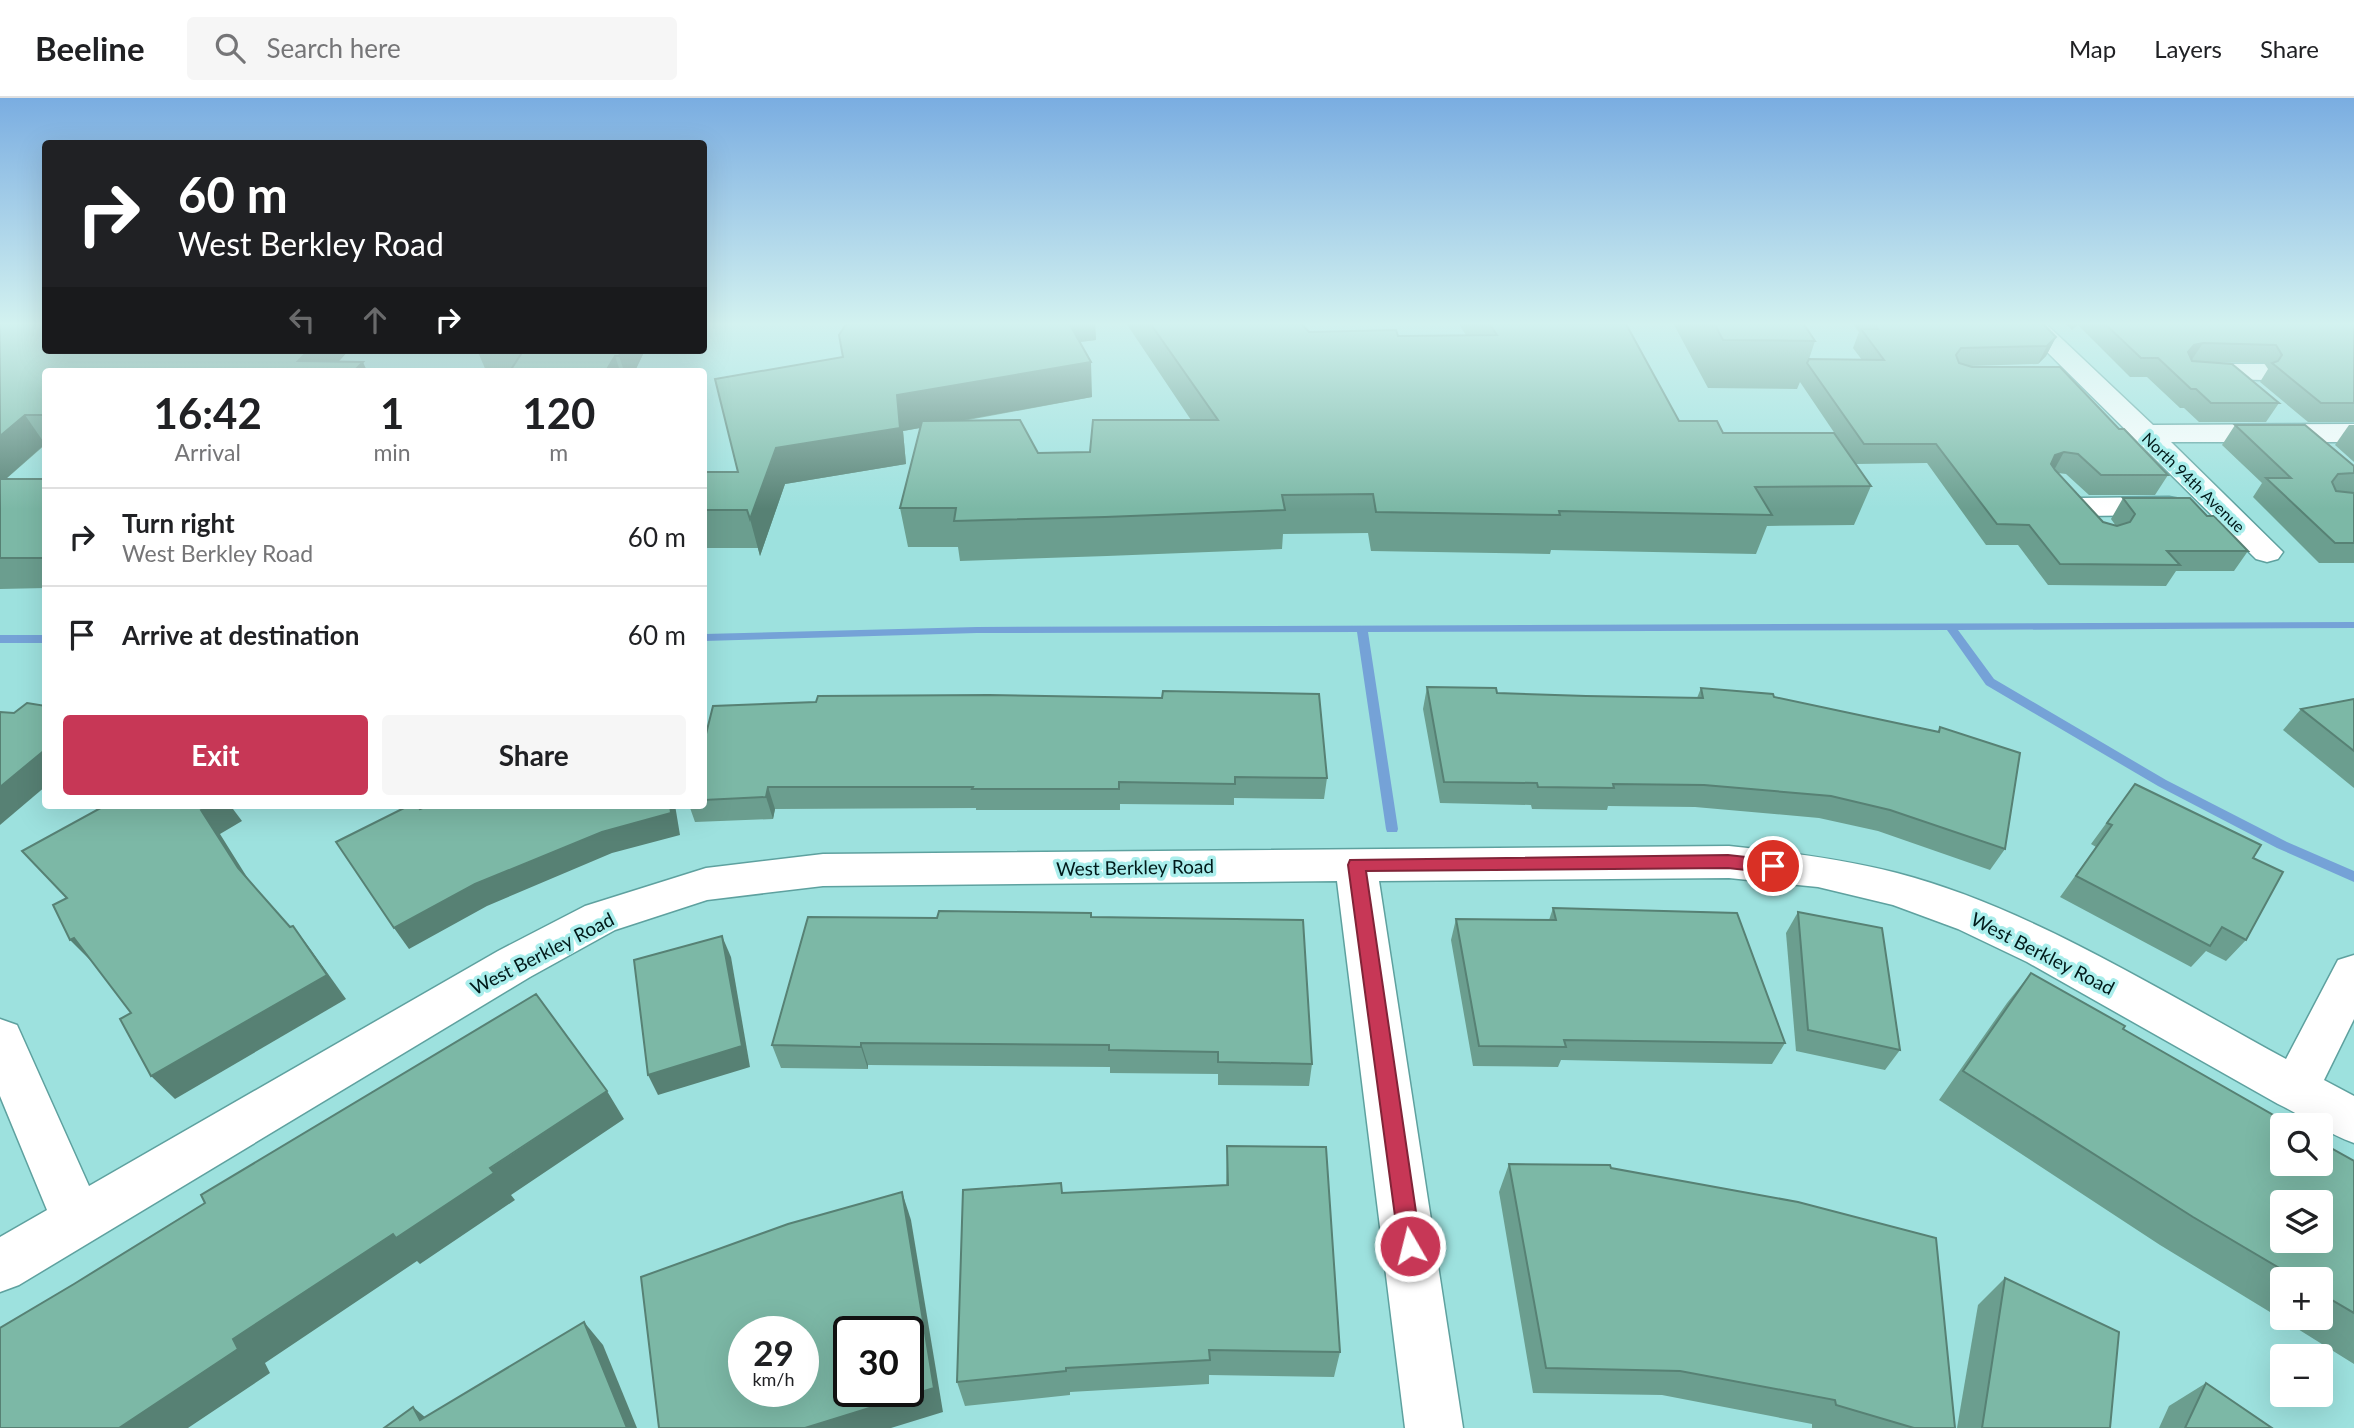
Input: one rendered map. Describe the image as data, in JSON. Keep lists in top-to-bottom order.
{
  "streets": {
    "street": ["North 94th Avenue", "West Berkley Road"]
  },
  "page": {
    "header": "Beeline",
    "search": "Search here",
    "nav": ["Map", "Layers", "Share"],
    "turn": ["60 m", "West Berkley Road"],
    "eta": [
      "16:42",
      "Arrival",
      "1",
      "min",
      "120",
      "m"
    ],
    "list": [
      {
        "name": "Turn right",
        "note": "West Berkley Road",
        "value": "60 m"
      },
      {
        "name": "Arrive at destination",
        "value": "60 m"
      }
    ],
    "buttons": ["Exit", "Share"],
    "map_buttons": ["+", "−"],
    "speed": "29 km/h",
    "limit": "30"
  }
}
